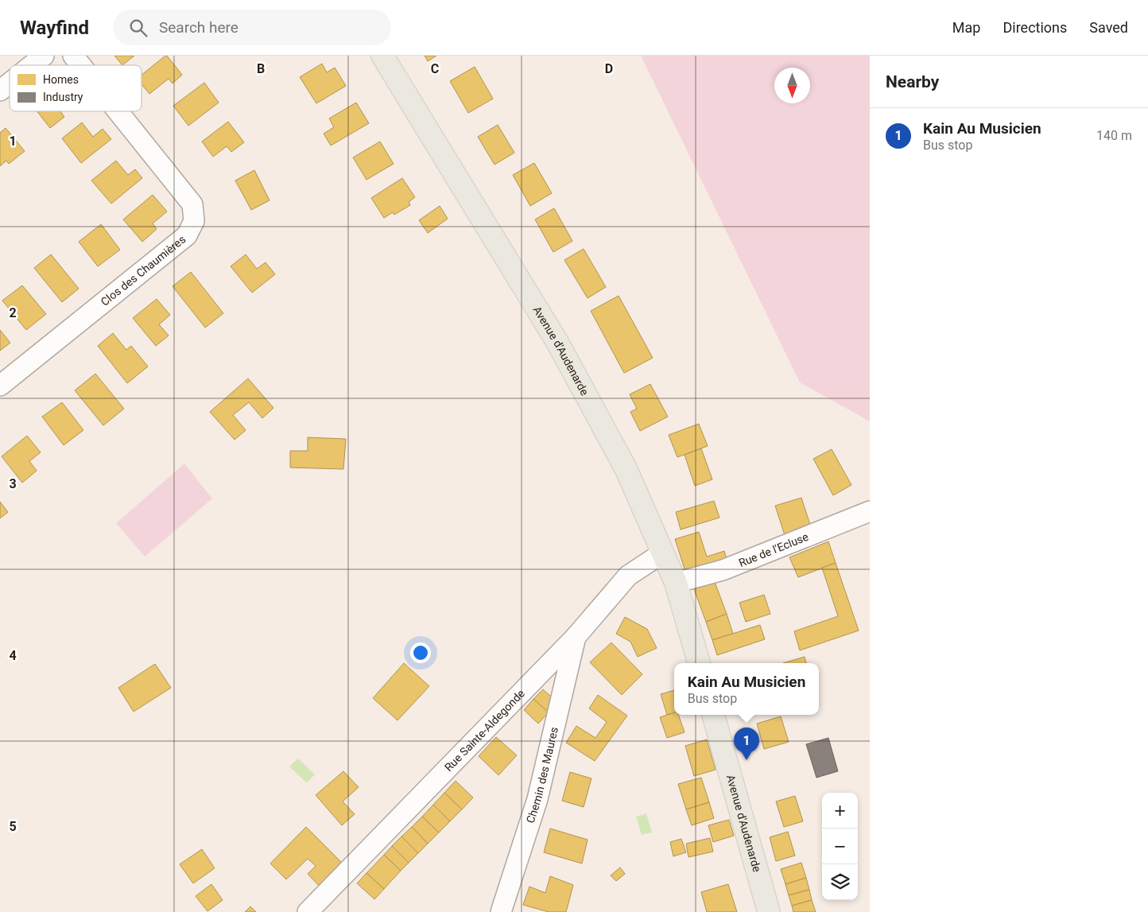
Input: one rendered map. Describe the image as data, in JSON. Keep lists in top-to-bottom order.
{
  "streets": {
    "main road": ["Avenue d'Audenarde"],
    "street": [
      "Clos des Chaumières",
      "Rue de l'Ecluse",
      "Rue Sainte-Aldegonde",
      "Chemin des Maures"
    ]
  },
  "crossings": [
    ["Avenue d'Audenarde", "Rue de l'Ecluse"],
    ["Avenue d'Audenarde", "Rue Sainte-Aldegonde"],
    ["Rue Sainte-Aldegonde", "Chemin des Maures"]
  ],
  "legend": ["Homes", "Industry"],
  "north": "bottom",
  "page": {
    "header": "Wayfind",
    "search": "Search here",
    "nav": ["Map", "Directions", "Saved"],
    "heading": "Nearby",
    "list": [
      {
        "mark": "1",
        "name": "Kain Au Musicien",
        "note": "Bus stop",
        "value": "140 m"
      }
    ],
    "popup": ["Kain Au Musicien", "Bus stop"],
    "pins": "1",
    "map_buttons": ["+", "−"]
  },
  "grid": {
    "columns": ["B", "C", "D"],
    "rows": [
      "1",
      "2",
      "3",
      "4",
      "5"
    ]
  }
}
